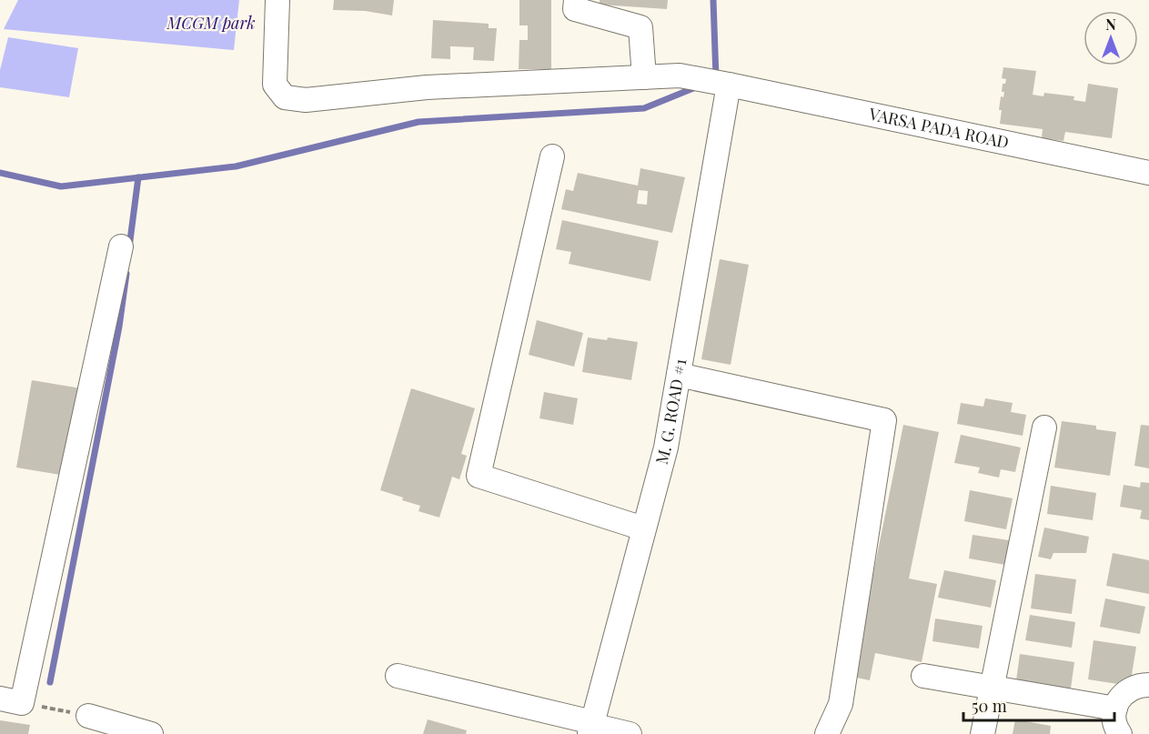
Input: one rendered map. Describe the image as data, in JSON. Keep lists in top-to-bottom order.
{
  "streets": {
    "street": ["VARSA PADA ROAD", "M. G. ROAD #1"]
  },
  "crossings": [
    ["VARSA PADA ROAD", "M. G. ROAD #1"]
  ],
  "parks": ["MCGM park"],
  "scale_bar": "50 m",
  "north": "top"
}
